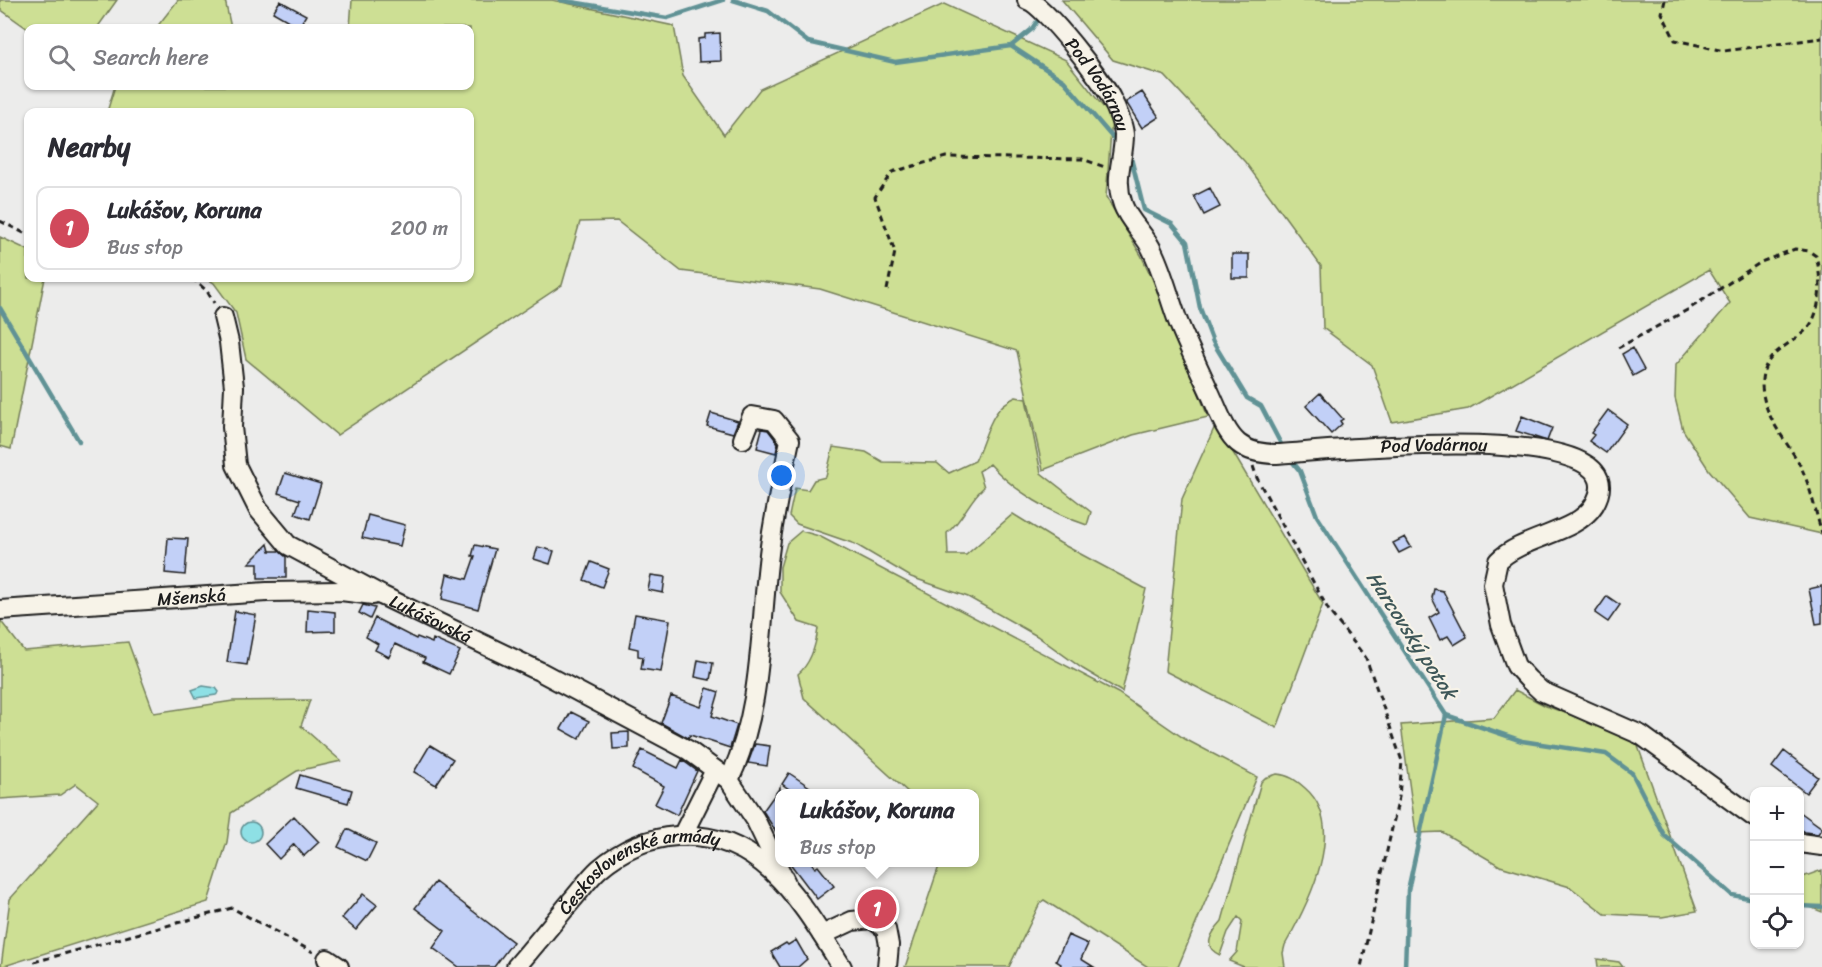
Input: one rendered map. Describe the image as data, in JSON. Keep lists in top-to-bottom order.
{
  "streets": {
    "street": [
      "Pod Vodárnou",
      "Mšenská",
      "Lukášovská",
      "Československé armády"
    ]
  },
  "crossings": [
    ["Mšenská", "Lukášovská"],
    ["Lukášovská", "Československé armády"]
  ],
  "water": ["Harcovský potok"],
  "page": {
    "search": "Search here",
    "heading": "Nearby",
    "list": [
      {
        "mark": "1",
        "name": "Lukášov, Koruna",
        "note": "Bus stop",
        "value": "200 m"
      }
    ],
    "map_buttons": ["+", "−"],
    "popup": ["Lukášov, Koruna", "Bus stop"],
    "pins": "1"
  }
}
